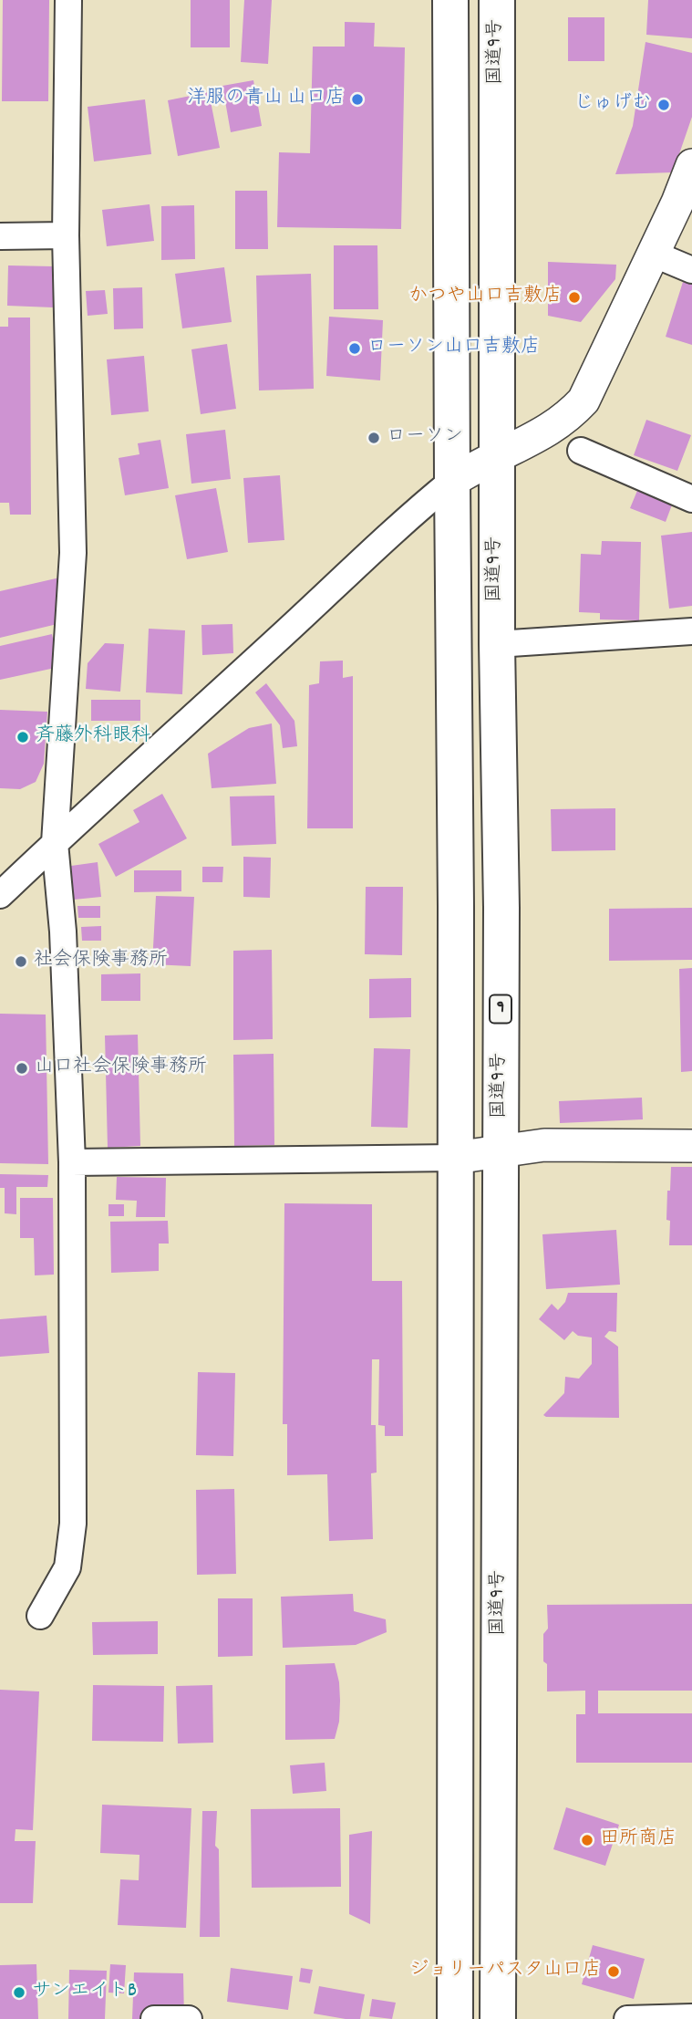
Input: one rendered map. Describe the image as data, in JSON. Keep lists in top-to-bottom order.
{
  "streets": {
    "highway": ["国道9号", "9"]
  },
  "places": [
    "洋服の青山 山口店",
    "じゅげむ",
    "かつや山口吉敷店",
    "ローソン山口吉敷店",
    "ローソン",
    "斉藤外科眼科",
    "社会保険事務所",
    "山口社会保険事務所",
    "田所商店",
    "ジョリーパスタ山口店",
    "サンエイトB"
  ]
}
